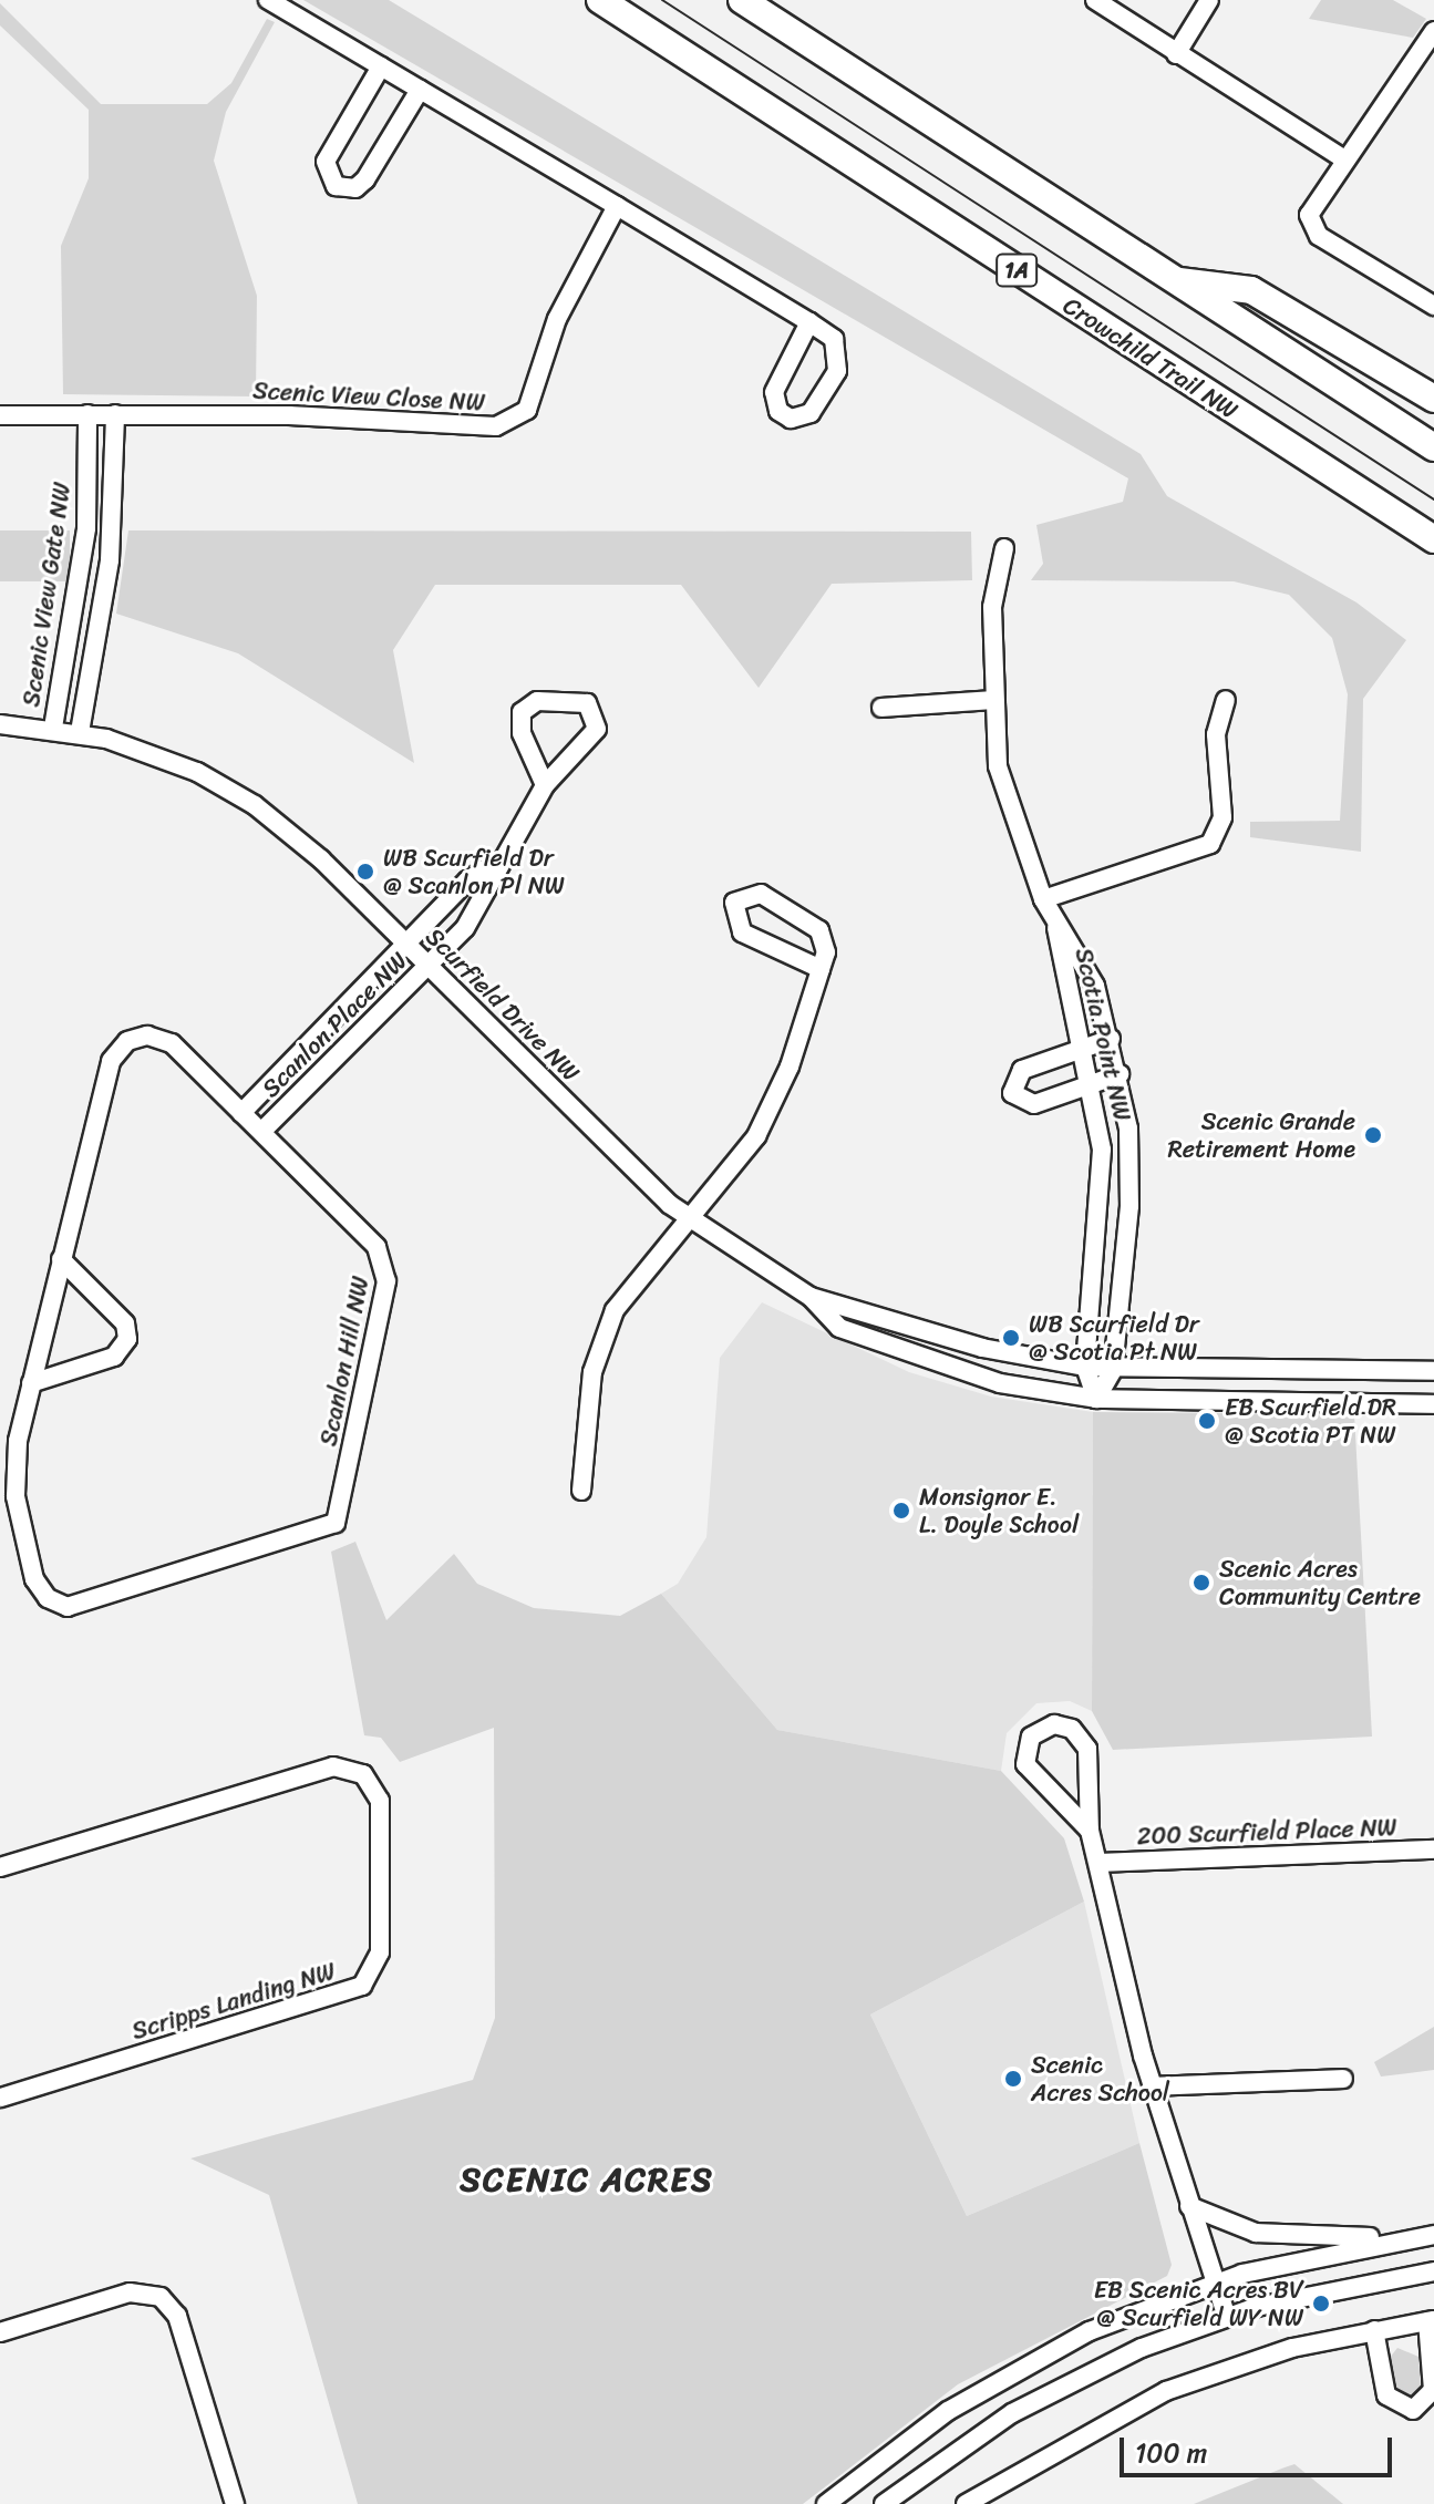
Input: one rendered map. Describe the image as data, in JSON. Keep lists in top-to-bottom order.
{
  "streets": {
    "highway": ["1A", "Crowchild Trail NW"],
    "street": [
      "Scenic View Close NW",
      "Scenic View Gate NW",
      "Scurfield Drive NW",
      "Scanlon Place NW",
      "Scotia Point NW",
      "Scanlon Hill NW",
      "200 Scurfield Place NW",
      "Scripps Landing NW"
    ]
  },
  "crossings": [
    ["Scenic View Close NW", "Scenic View Gate NW"],
    ["Scenic View Gate NW", "Scurfield Drive NW"],
    ["Scurfield Drive NW", "Scanlon Place NW"],
    ["Scurfield Drive NW", "Scotia Point NW"],
    ["Scanlon Place NW", "Scanlon Hill NW"]
  ],
  "districts": ["SCENIC ACRES"],
  "places": [
    "WB Scurfield Dr @ Scanlon Pl NW",
    "Scenic Grande Retirement Home",
    "WB Scurfield Dr @ Scotia Pt NW",
    "EB Scurfield DR @ Scotia PT NW",
    "Monsignor E. L. Doyle School",
    "Scenic Acres Community Centre",
    "Scenic Acres School",
    "EB Scenic Acres BV @ Scurfield WY NW"
  ],
  "scale_bar": "100 m"
}
